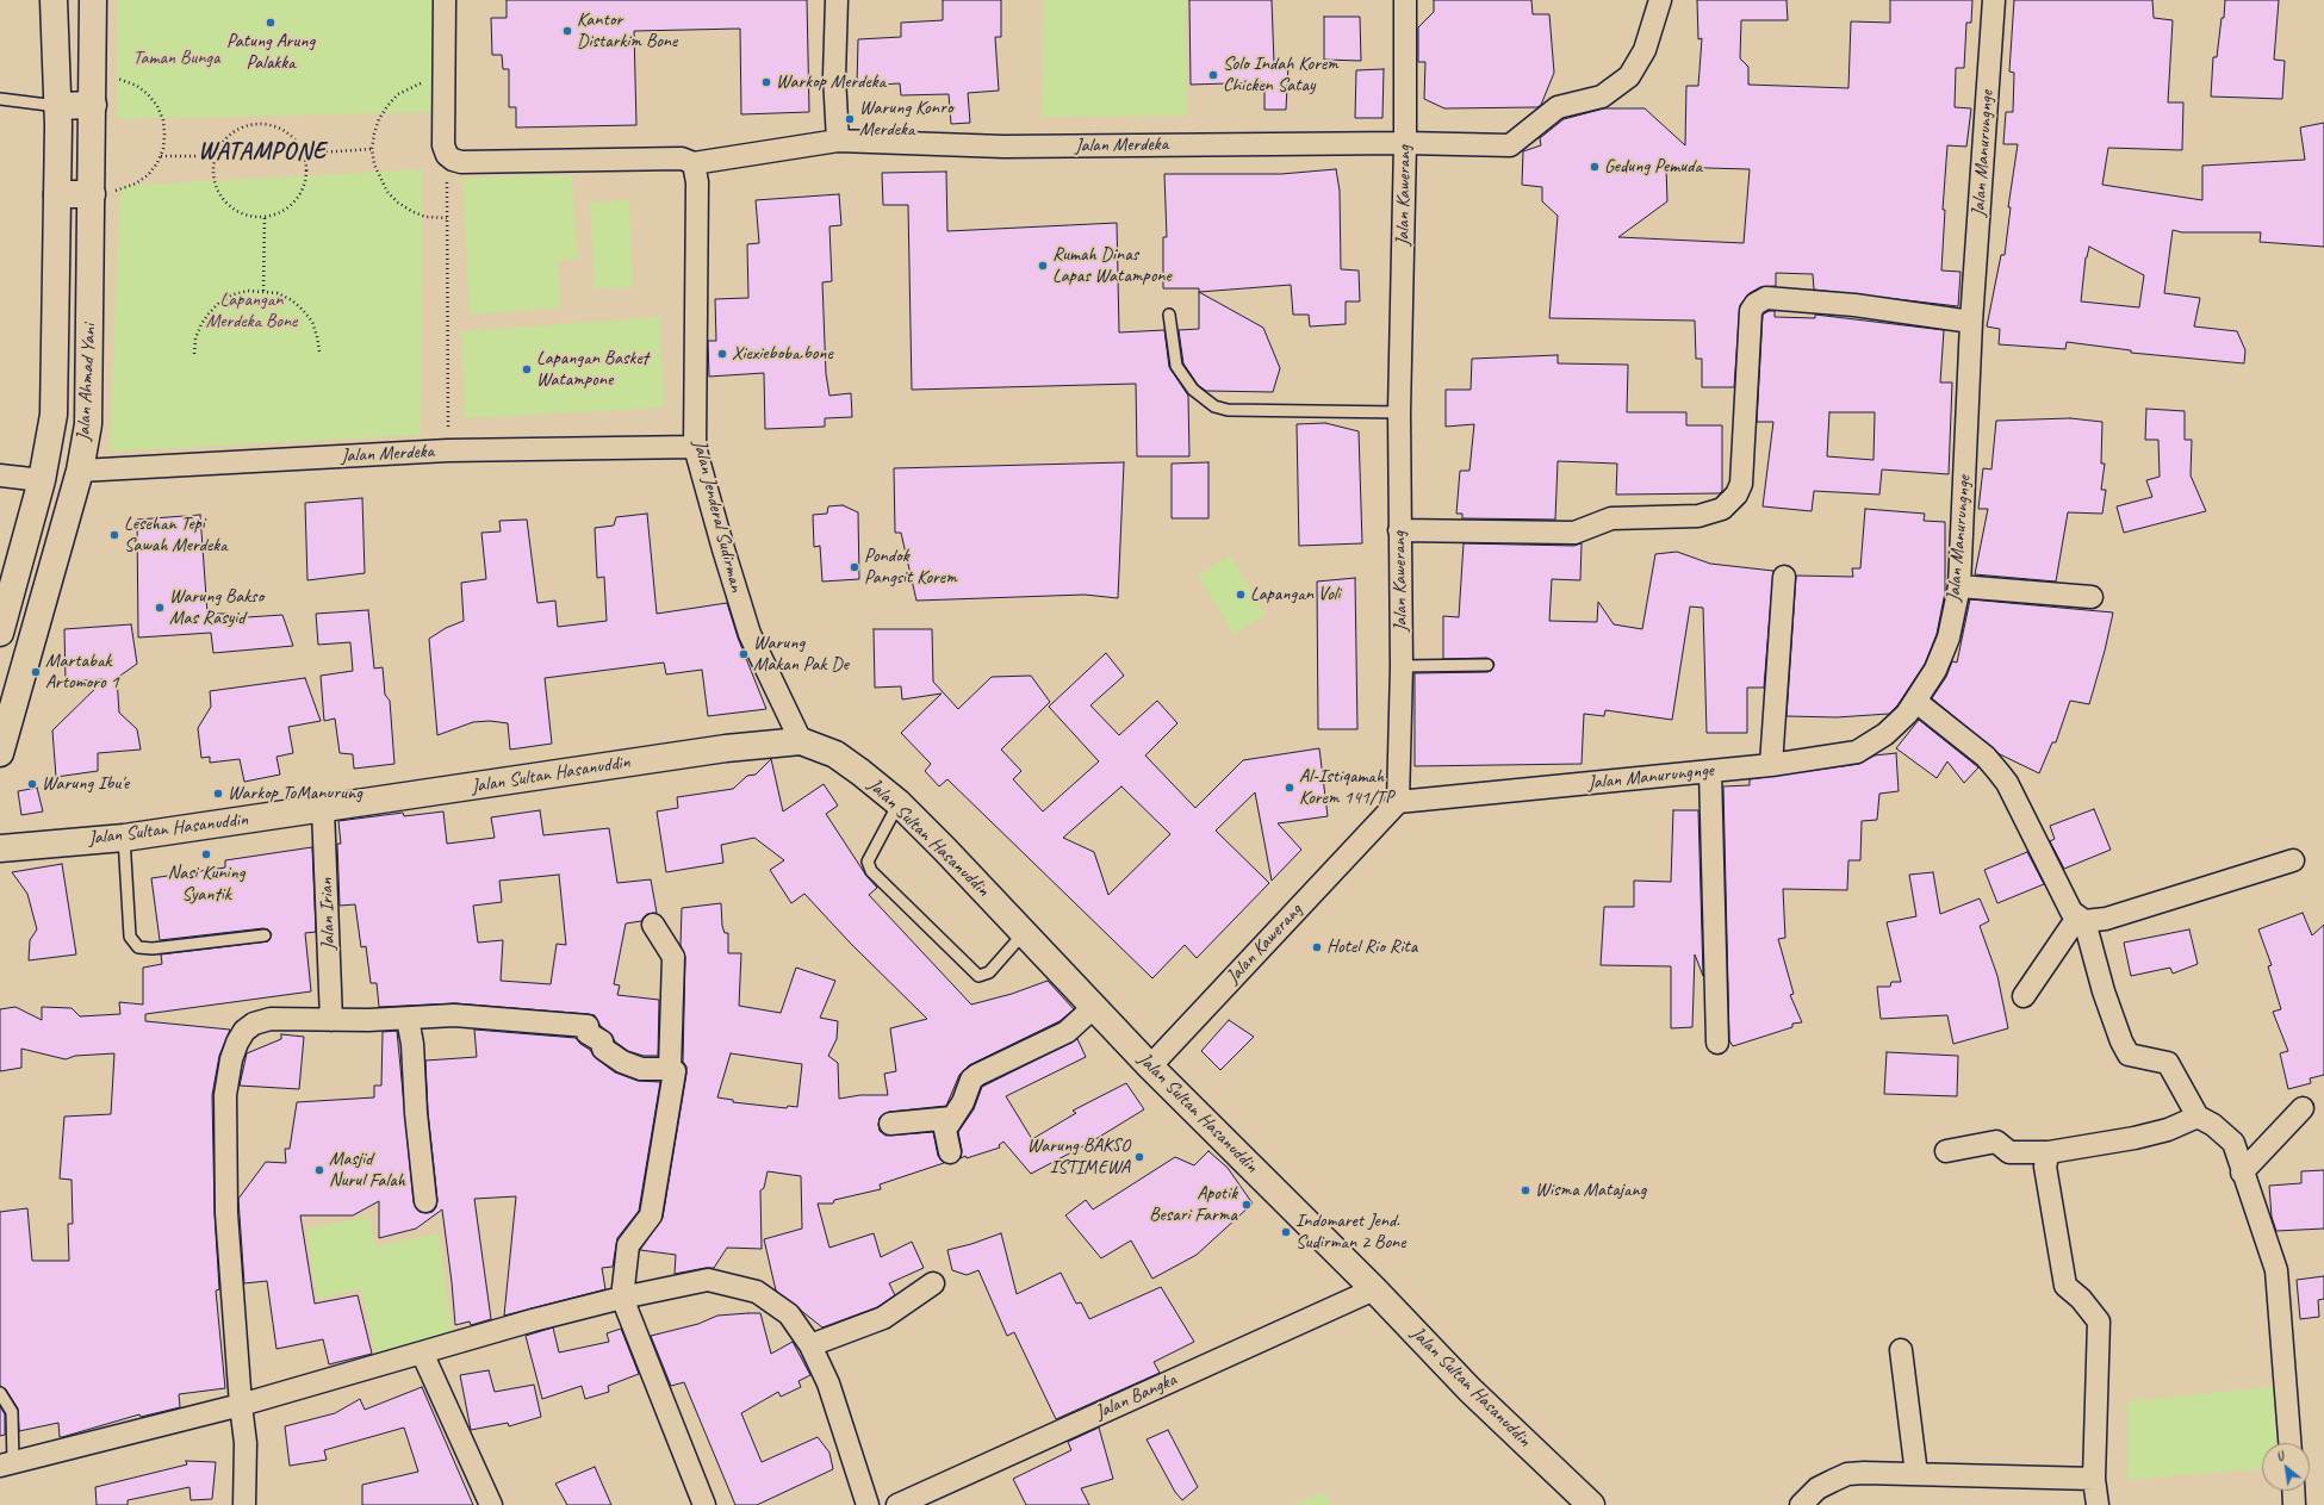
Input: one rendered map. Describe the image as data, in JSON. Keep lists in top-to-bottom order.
{
  "streets": {
    "main road": ["Jalan Ahmad Yani", "Jalan Sultan Hasanuddin"],
    "street": [
      "Jalan Merdeka",
      "Jalan Manurungnge",
      "Jalan Kawerang",
      "Jalan Jenderal Sudirman",
      "Jalan Irian",
      "Jalan Bangka"
    ]
  },
  "crossings": [
    ["Jalan Merdeka", "Jalan Kawerang"],
    ["Jalan Merdeka", "Jalan Ahmad Yani"],
    ["Jalan Merdeka", "Jalan Jenderal Sudirman"],
    ["Jalan Manurungnge", "Jalan Kawerang"],
    ["Jalan Kawerang", "Jalan Sultan Hasanuddin"],
    ["Jalan Jenderal Sudirman", "Jalan Sultan Hasanuddin"],
    ["Jalan Sultan Hasanuddin", "Jalan Irian"],
    ["Jalan Sultan Hasanuddin", "Jalan Bangka"]
  ],
  "districts": ["WATAMPONE"],
  "parks": ["Taman Bunga", "Lapangan Merdeka Bone"],
  "places": [
    "Patung Arung Palakka",
    "Kantor Distarkim Bone",
    "Solo Indah Korem Chicken Satay",
    "Warkop Merdeka",
    "Warung Konro Merdeka",
    "Gedung Pemuda",
    "Rumah Dinas Lapas Watampone",
    "Xiexieboba.bone",
    "Lapangan Basket Watampone",
    "Lesehan Tepi Sawah Merdeka",
    "Pondok Pangsit Korem",
    "Lapangan Voli",
    "Warung Bakso Mas Rasyid",
    "Warung Makan Pak De",
    "Martabak Artomoro 1",
    "Warung Ibu'e",
    "Al-Istiqamah Korem 141/TP",
    "Warkop ToManurung",
    "Nasi Kuning Syantik",
    "Hotel Rio Rita",
    "Warung BAKSO ISTIMEWA",
    "Masjid Nurul Falah",
    "Wisma Matajang",
    "Apotik Besari Farma",
    "Indomaret Jend. Sudirman 2 Bone"
  ],
  "north": "top left"
}
